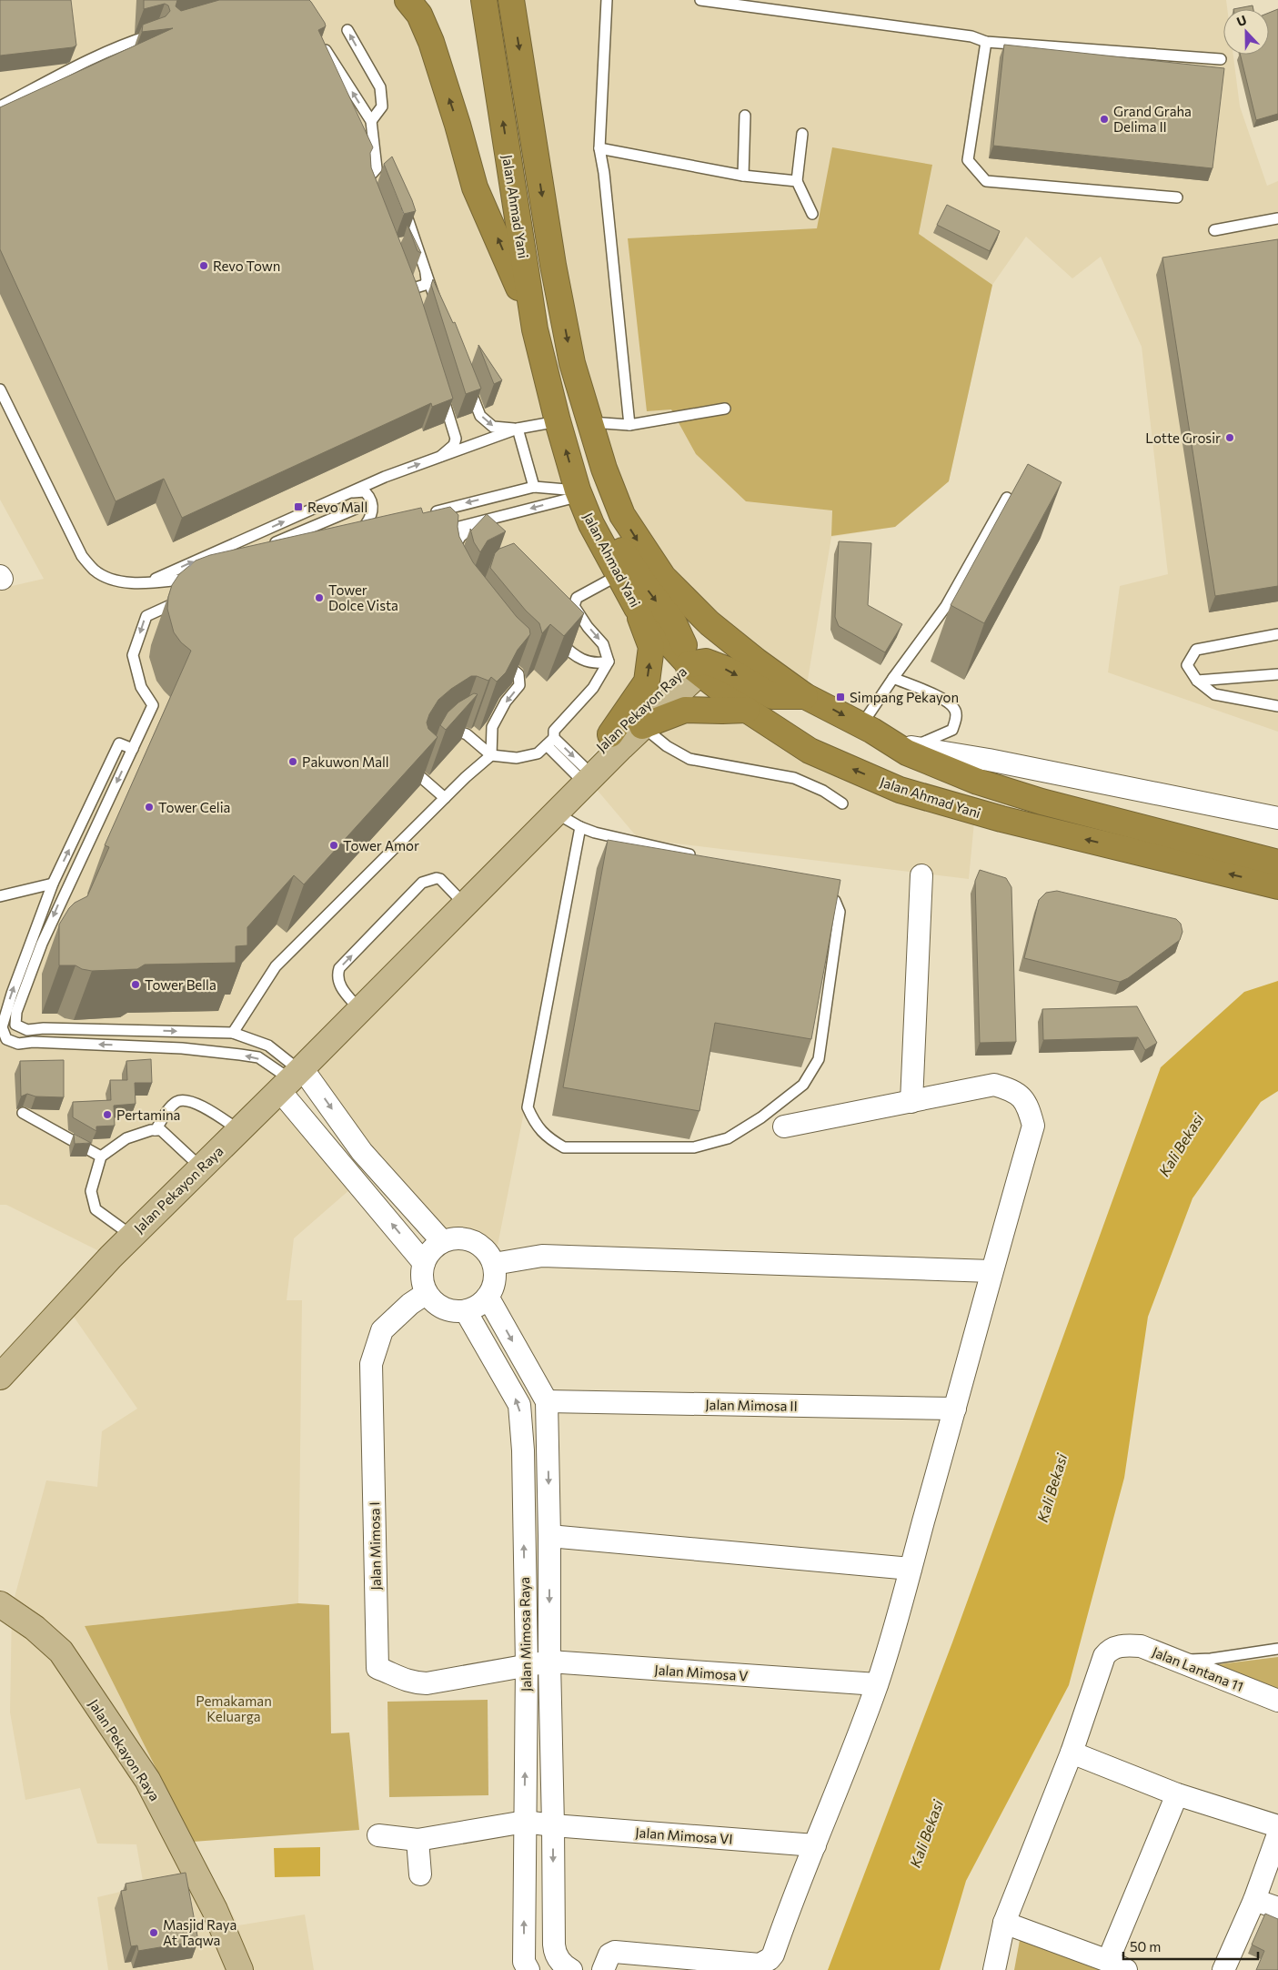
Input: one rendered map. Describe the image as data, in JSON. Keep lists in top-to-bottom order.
{
  "streets": {
    "highway": ["Jalan Ahmad Yani"],
    "main road": ["Jalan Pekayon Raya"],
    "street": [
      "Jalan Mimosa II",
      "Jalan Mimosa I",
      "Jalan Mimosa Raya",
      "Jalan Lantana 11",
      "Jalan Mimosa V",
      "Jalan Mimosa VI"
    ]
  },
  "crossings": [
    ["Jalan Ahmad Yani", "Jalan Pekayon Raya"],
    ["Jalan Mimosa I", "Jalan Mimosa Raya"],
    ["Jalan Mimosa I", "Jalan Mimosa V"],
    ["Jalan Mimosa Raya", "Jalan Mimosa V"],
    ["Jalan Mimosa Raya", "Jalan Mimosa VI"]
  ],
  "water": ["Kali Bekasi"],
  "parks": ["Pemakaman Keluarga"],
  "places": {
    "other": [
      "Grand Graha Delima II",
      "Revo Town",
      "Lotte Grosir",
      "Tower Dolce Vista",
      "Pakuwon Mall",
      "Tower Celia",
      "Tower Amor",
      "Tower Bella",
      "Pertamina",
      "Masjid Raya At Taqwa"
    ],
    "transit": ["Revo Mall", "Simpang Pekayon"]
  },
  "scale_bar": "50 m",
  "north": "top"
}
